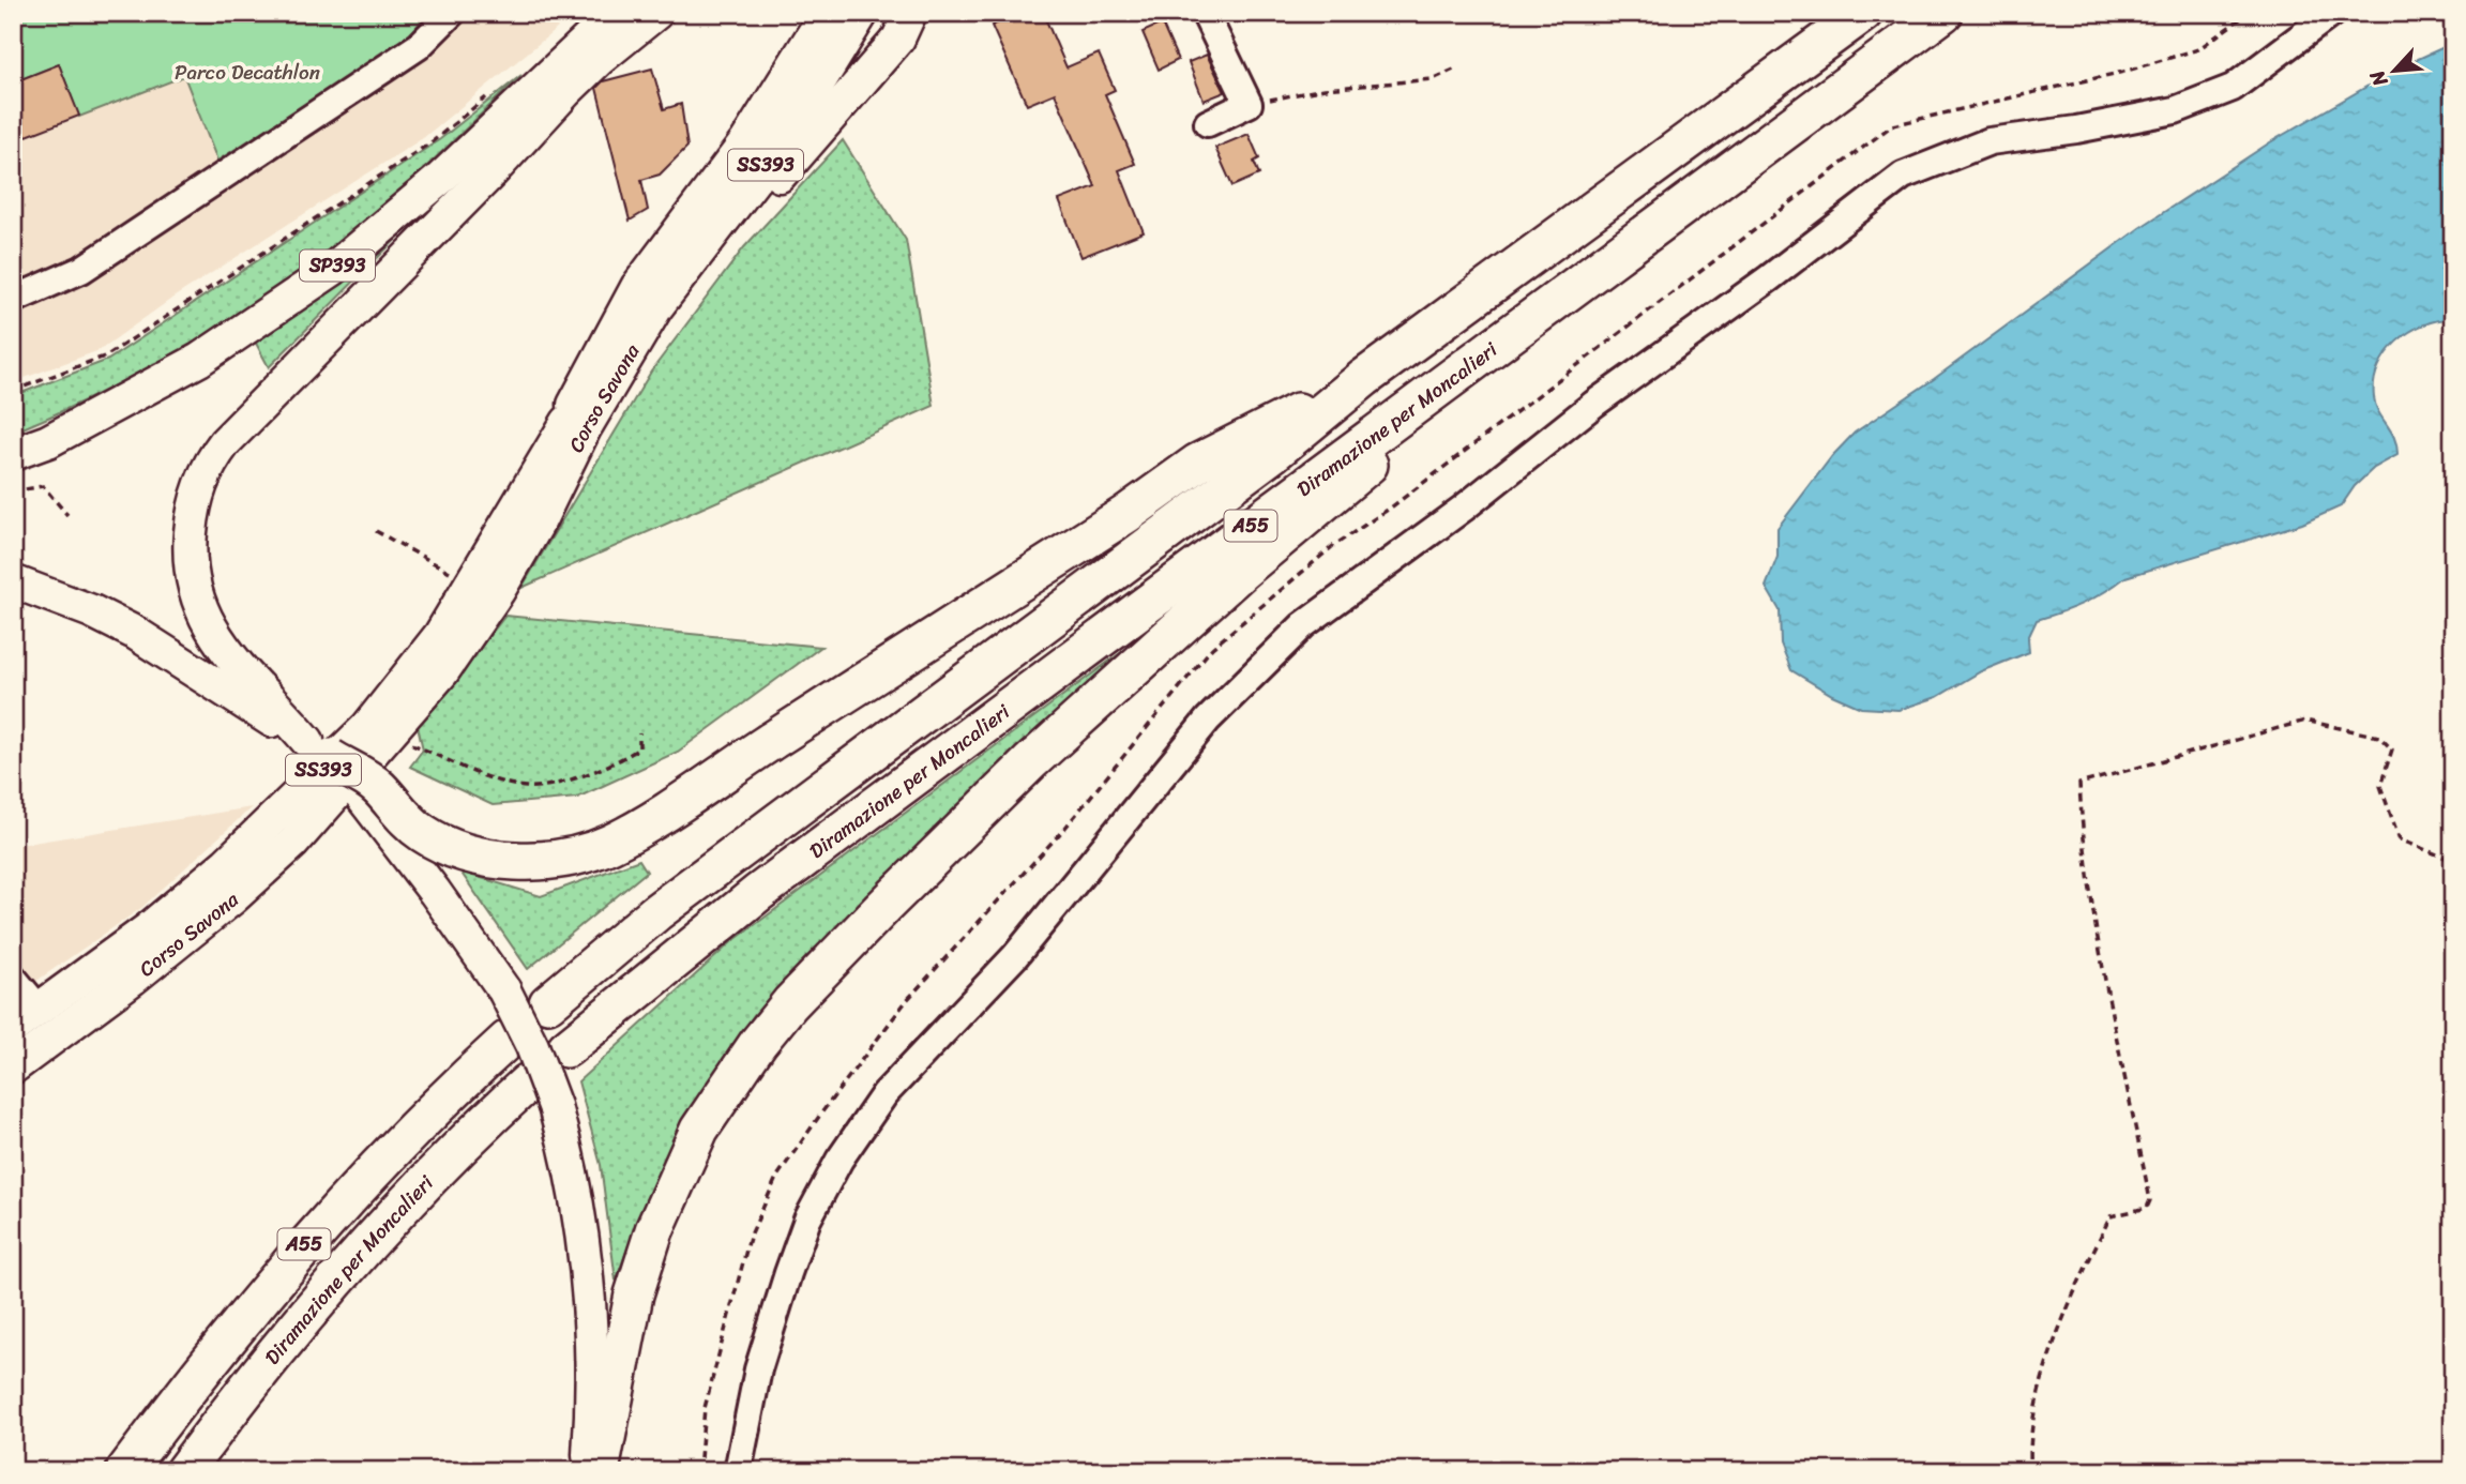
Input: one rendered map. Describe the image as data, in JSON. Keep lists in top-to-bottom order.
{
  "streets": {
    "highway": ["Diramazione per Moncalieri", "A55"],
    "main road": ["SS393", "SP393", "Corso Savona"]
  },
  "parks": ["Parco Decathlon"],
  "north": "bottom left"
}
